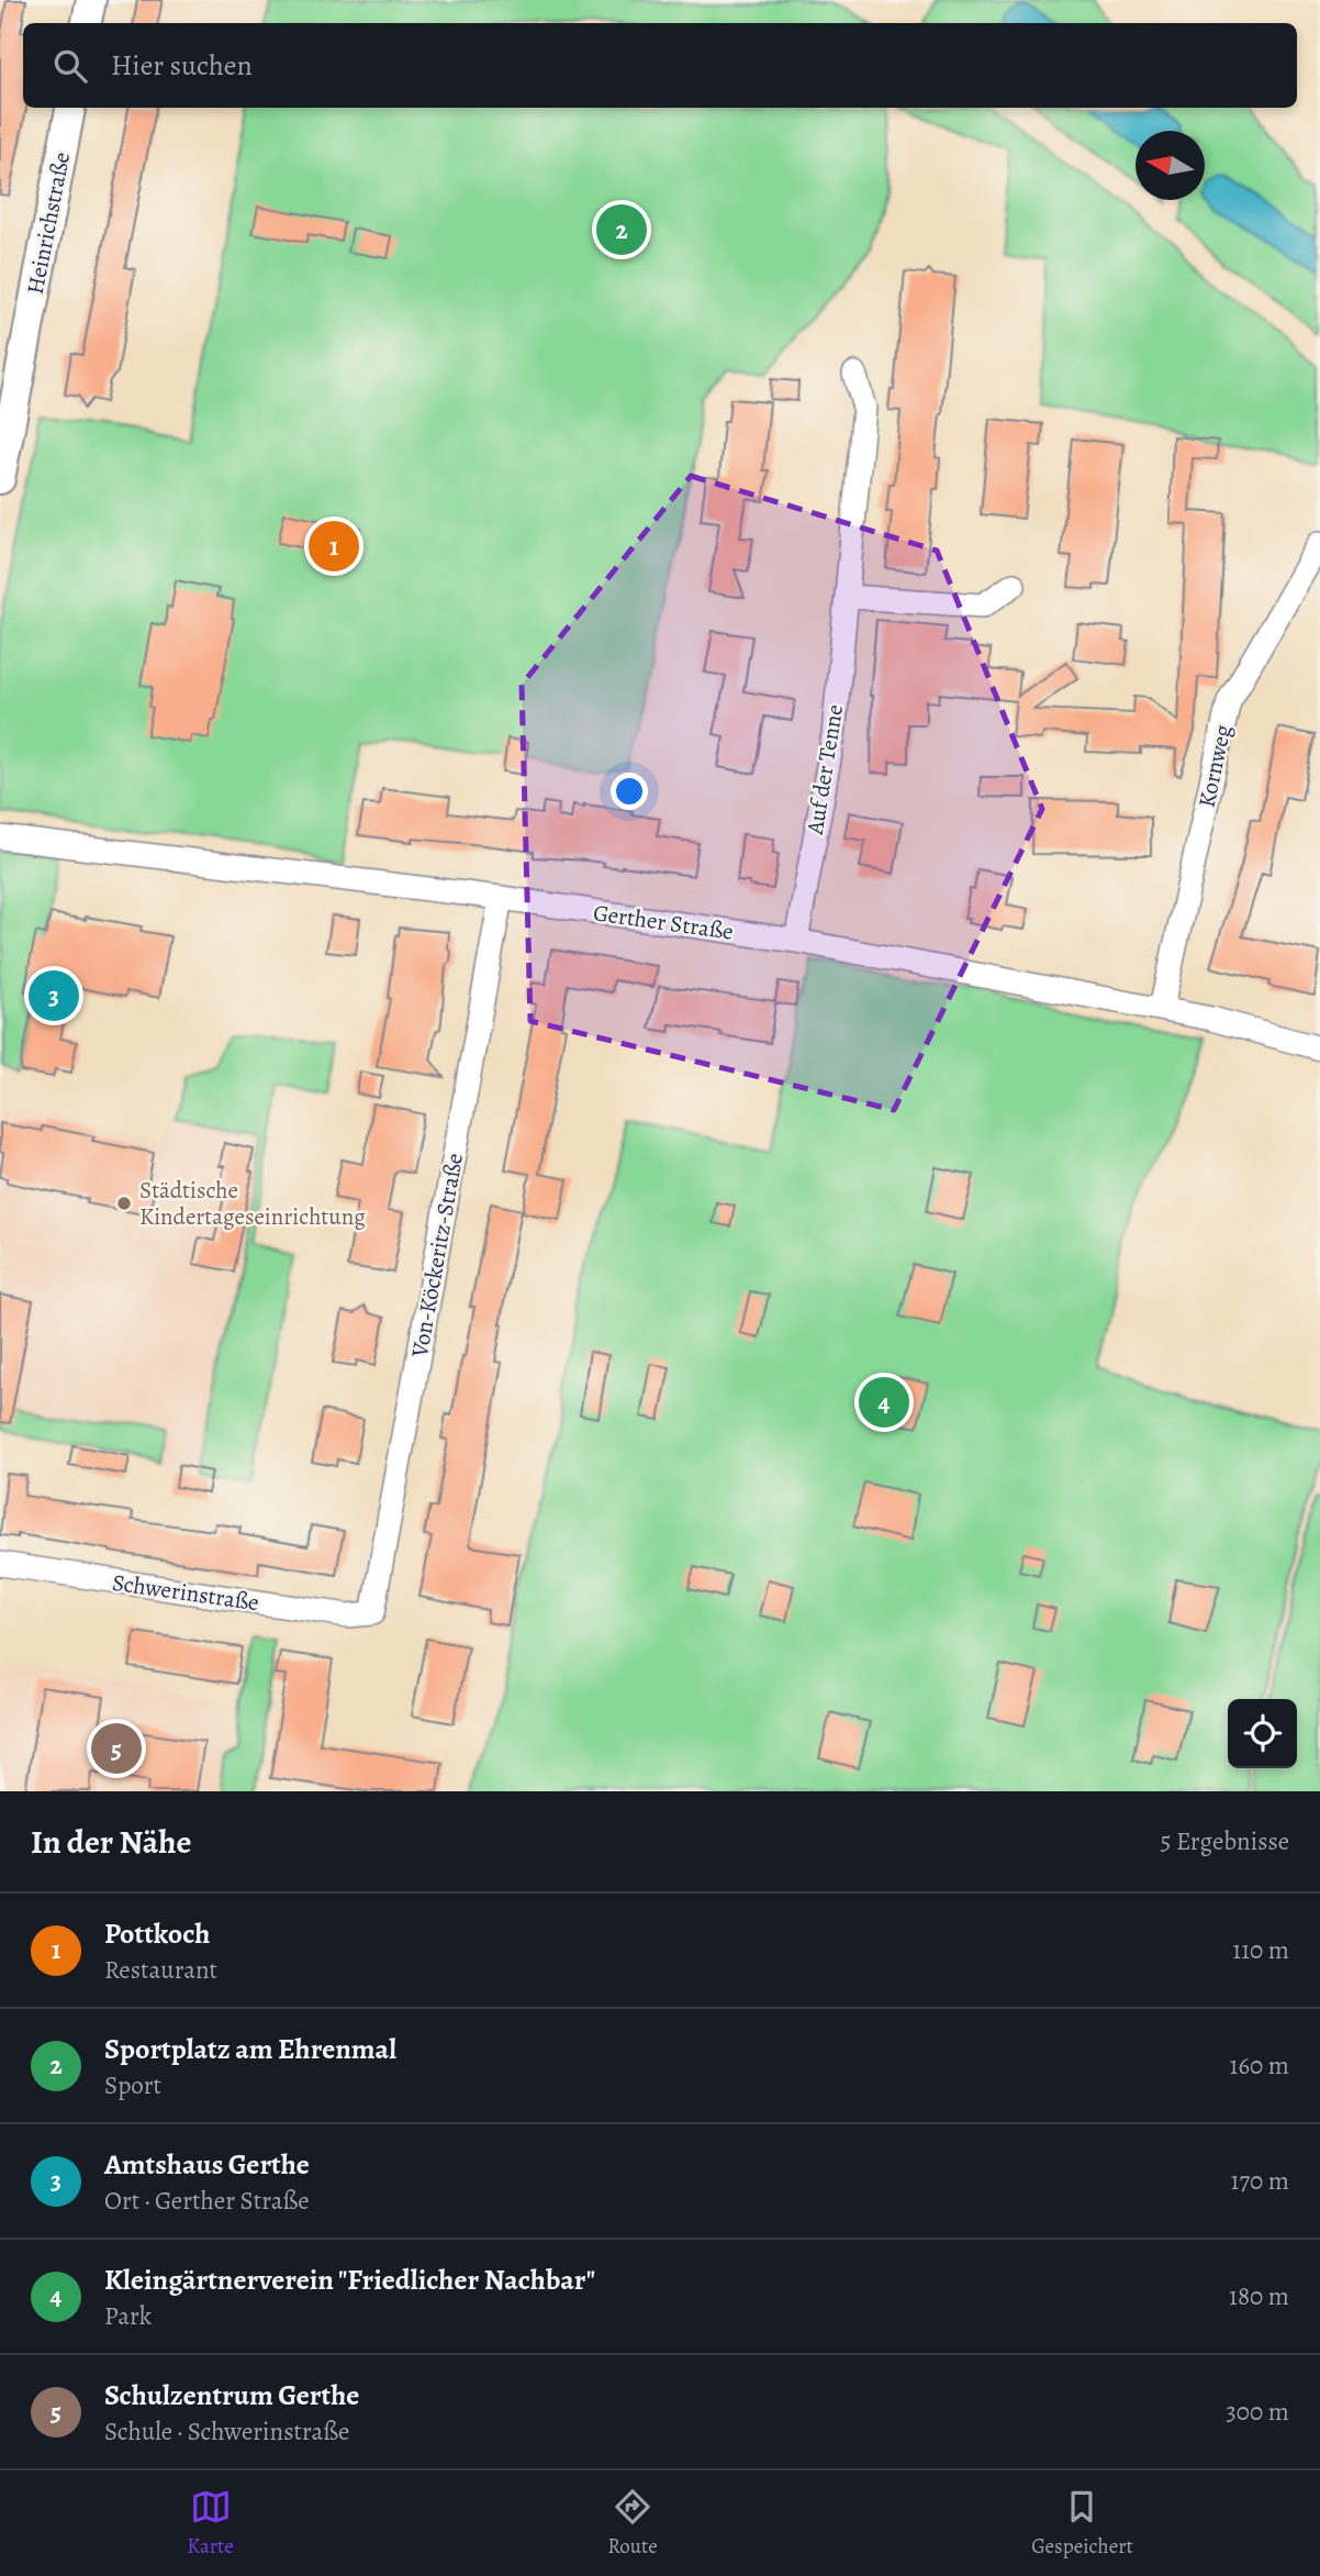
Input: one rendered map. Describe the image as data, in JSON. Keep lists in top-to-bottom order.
{
  "streets": {
    "street": [
      "Heinrichstraße",
      "Kornweg",
      "Auf der Tenne",
      "Gerther Straße",
      "Von-Köckeritz-Straße",
      "Schwerinstraße"
    ]
  },
  "crossings": [
    ["Kornweg", "Gerther Straße"],
    ["Auf der Tenne", "Gerther Straße"],
    ["Gerther Straße", "Von-Köckeritz-Straße"],
    ["Von-Köckeritz-Straße", "Schwerinstraße"]
  ],
  "places": ["Städtische Kindertageseinrichtung"],
  "north": "left",
  "page": {
    "search": "Hier suchen",
    "pins": [
      "2",
      "1",
      "3",
      "4",
      "5"
    ],
    "heading": ["In der Nähe", "5 Ergebnisse"],
    "list": [
      {
        "mark": "1",
        "name": "Pottkoch",
        "note": "Restaurant",
        "value": "110 m"
      },
      {
        "mark": "2",
        "name": "Sportplatz am Ehrenmal",
        "note": "Sport",
        "value": "160 m"
      },
      {
        "mark": "3",
        "name": "Amtshaus Gerthe",
        "note": "Ort · Gerther Straße",
        "value": "170 m"
      },
      {
        "mark": "4",
        "name": "Kleingärtnerverein \"Friedlicher Nachbar\"",
        "note": "Park",
        "value": "180 m"
      },
      {
        "mark": "5",
        "name": "Schulzentrum Gerthe",
        "note": "Schule · Schwerinstraße",
        "value": "300 m"
      }
    ],
    "nav": ["Karte", "Route", "Gespeichert"]
  }
}
